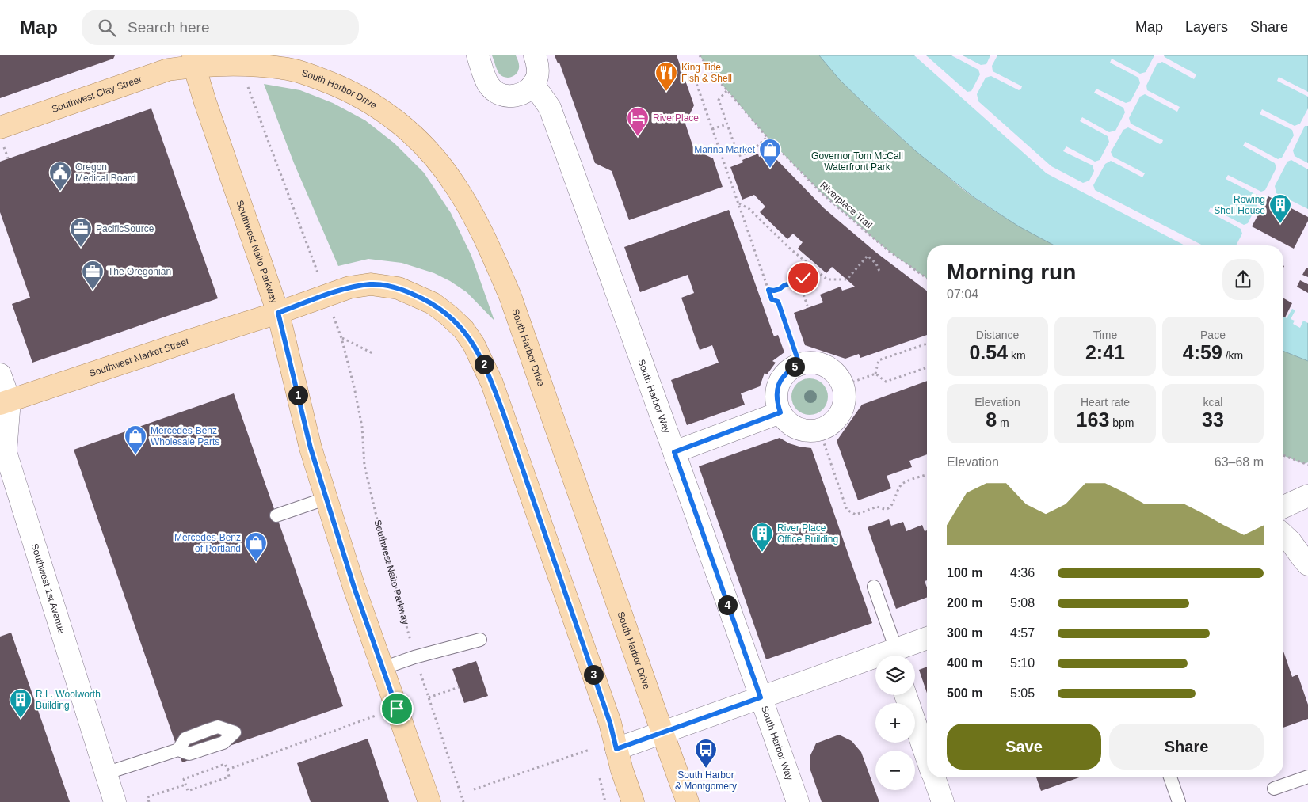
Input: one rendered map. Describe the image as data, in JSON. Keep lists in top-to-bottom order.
{
  "streets": {
    "main road": [
      "South Harbor Drive",
      "Southwest Clay Street",
      "Southwest Naito Parkway",
      "Southwest Market Street"
    ],
    "street": ["South Harbor Way", "Southwest 1st Avenue"],
    "path": ["Riverplace Trail"]
  },
  "crossings": [
    ["South Harbor Drive", "Southwest Clay Street"],
    ["South Harbor Drive", "Southwest Naito Parkway"],
    ["Southwest Clay Street", "Southwest Naito Parkway"],
    ["Southwest Naito Parkway", "Southwest Market Street"],
    ["Southwest Market Street", "Southwest 1st Avenue"]
  ],
  "parks": ["Governor Tom McCall Waterfront Park"],
  "places": {
    "restaurant": ["King Tide Fish & Shell"],
    "hotel": ["RiverPlace"],
    "shop": ["Marina Market", "Mercedes-Benz Wholesale Parts", "Mercedes-Benz of Portland"],
    "public building": ["Oregon Medical Board"],
    "building": ["Rowing Shell House", "River Place Office Building", "R.L. Woolworth Building"],
    "office": ["PacificSource", "The Oregonian"],
    "bus stop": ["South Harbor & Montgomery"]
  },
  "page": {
    "header": "Map",
    "search": "Search here",
    "nav": ["Map", "Layers", "Share"],
    "heading": ["Morning run", "07:04"],
    "stats": [
      ["Distance", "0.54 km"],
      ["Time", "2:41"],
      ["Pace", "4:59 /km"],
      ["Elevation", "8 m"],
      ["Heart rate", "163 bpm"],
      ["kcal", "33"]
    ],
    "pins": [
      "2",
      "5",
      "1",
      "4",
      "3"
    ],
    "chart": ["Elevation", "63–68 m"],
    "list": [
      {
        "name": "100 m",
        "note": "4:36"
      },
      {
        "name": "200 m",
        "note": "5:08"
      },
      {
        "name": "300 m",
        "note": "4:57"
      },
      {
        "name": "400 m",
        "note": "5:10"
      },
      {
        "name": "500 m",
        "note": "5:05"
      }
    ],
    "map_buttons": ["+", "−"],
    "buttons": ["Save", "Share"]
  }
}
